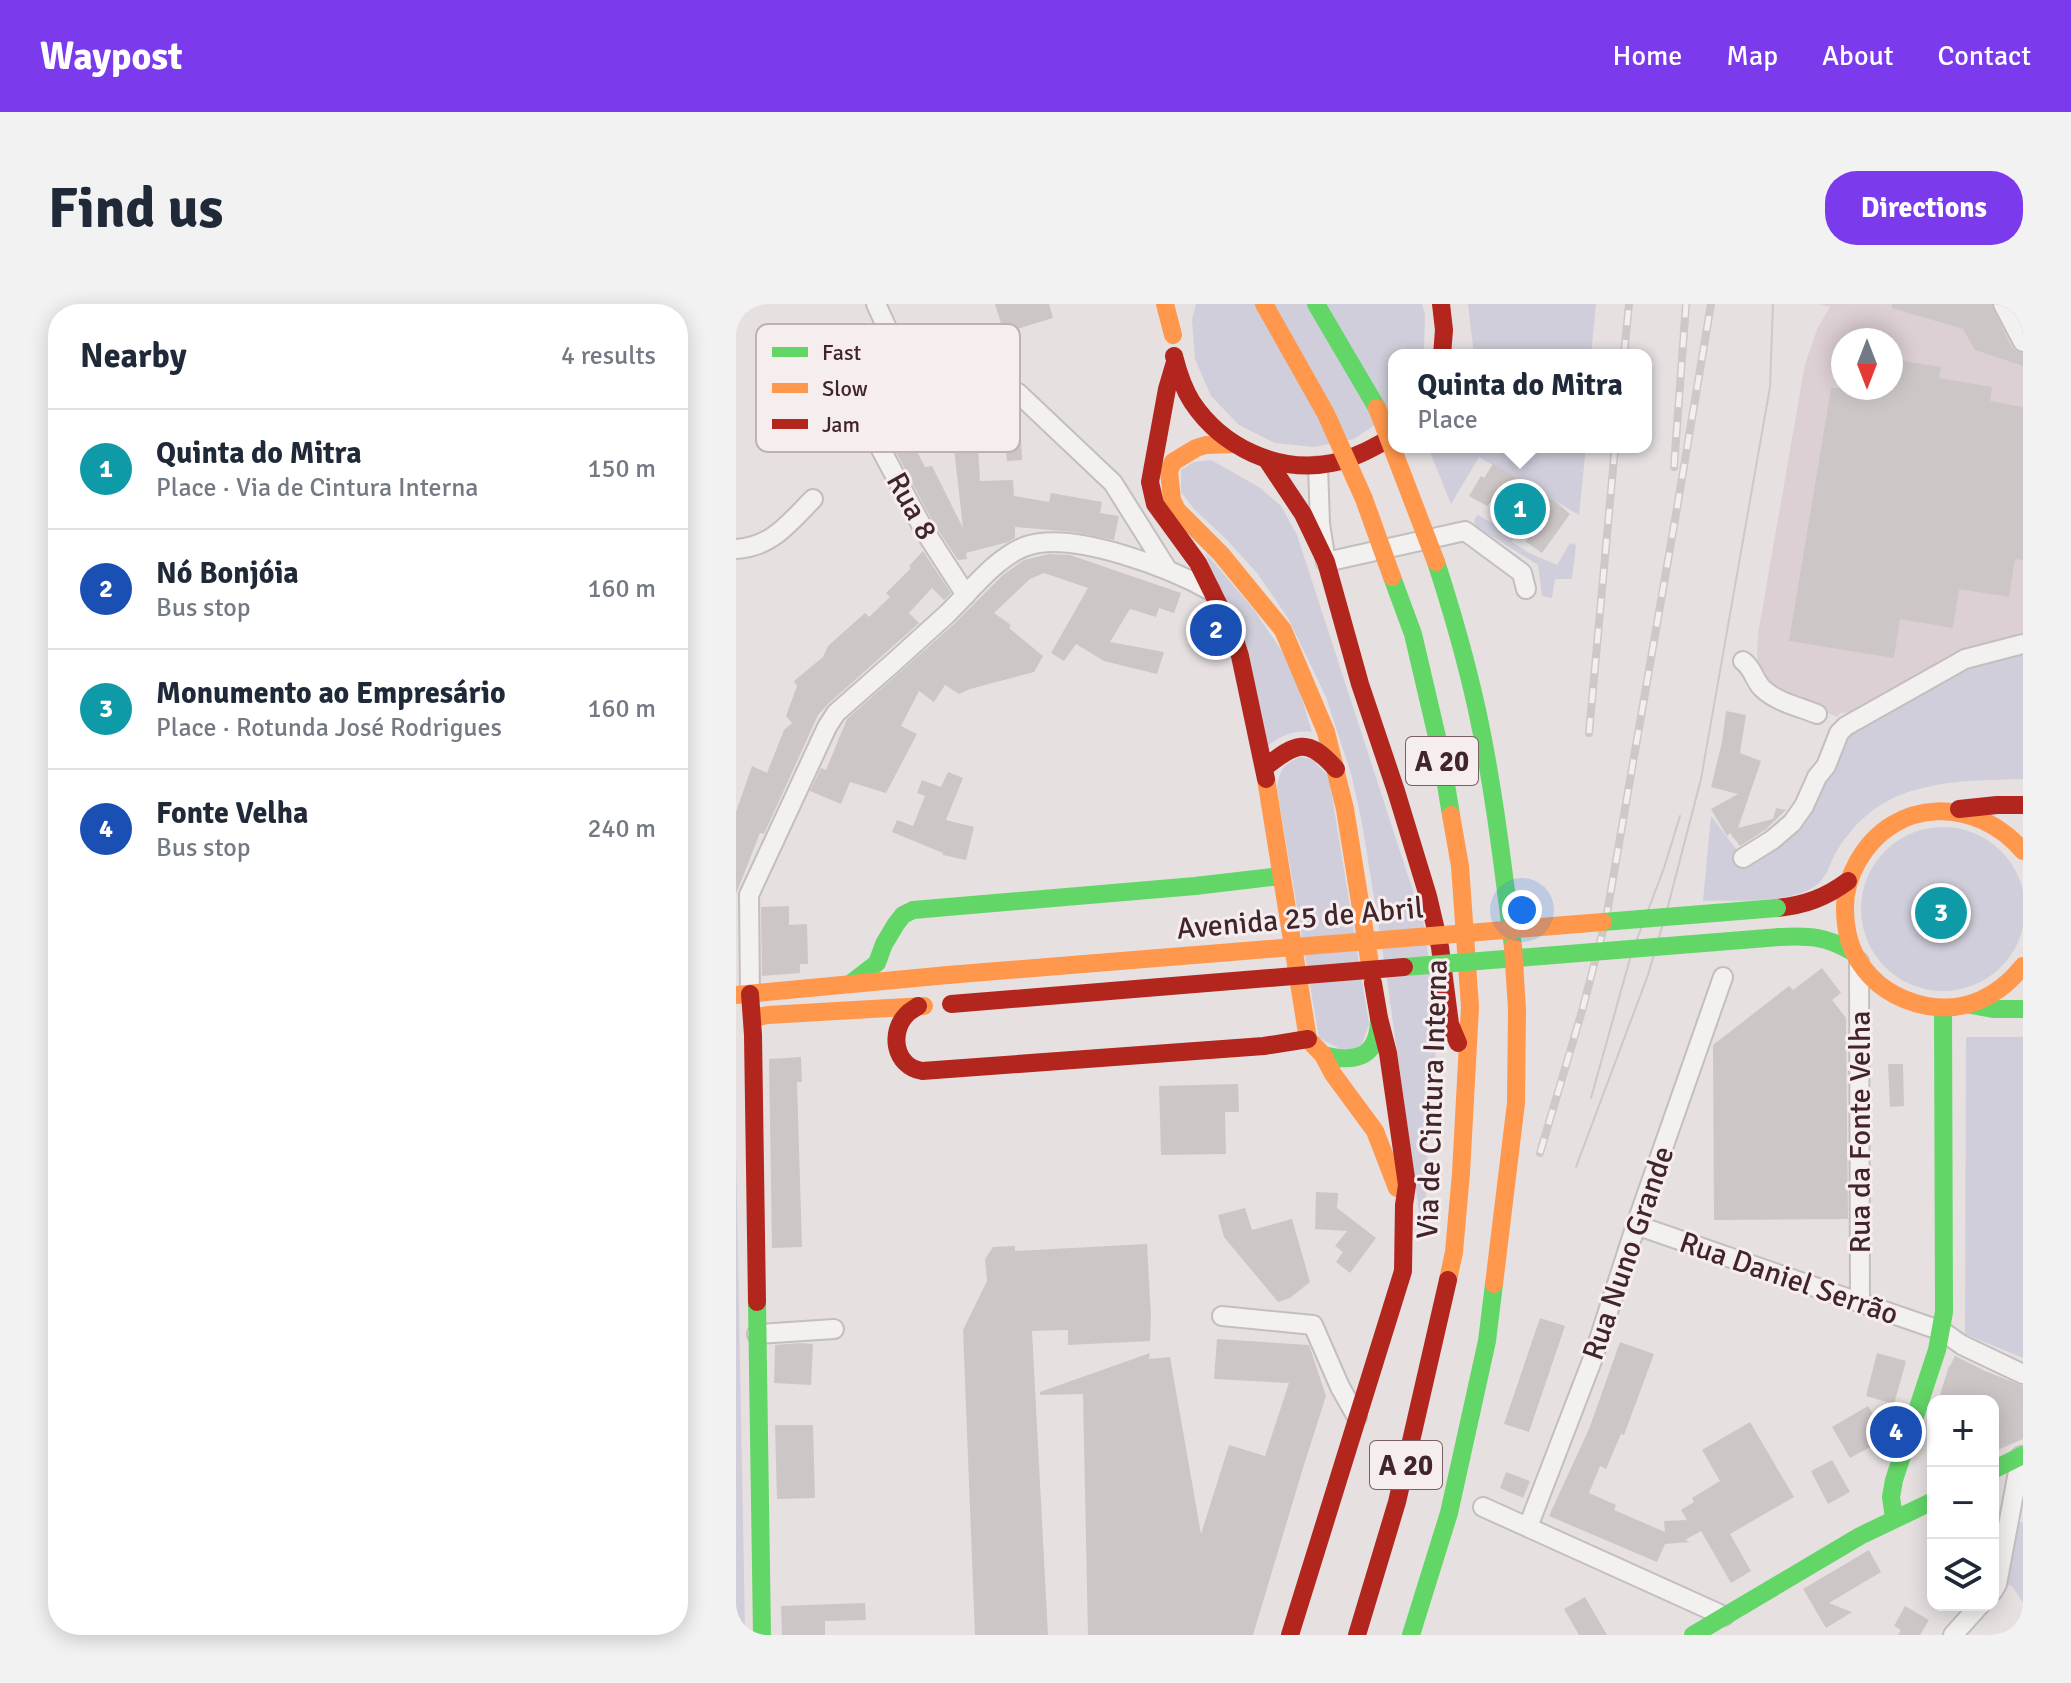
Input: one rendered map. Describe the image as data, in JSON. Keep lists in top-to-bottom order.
{
  "streets": {
    "main road": ["A 20", "Avenida 25 de Abril", "Via de Cintura Interna"],
    "street": [
      "Rua 8",
      "Rua da Fonte Velha",
      "Rua Nuno Grande",
      "Rua Daniel Serrão"
    ]
  },
  "crossings": [
    ["Avenida 25 de Abril", "Rua da Fonte Velha"],
    ["Rua da Fonte Velha", "Rua Daniel Serrão"],
    ["Rua Nuno Grande", "Rua Daniel Serrão"]
  ],
  "legend": ["Fast", "Slow", "Jam"],
  "north": "bottom",
  "page": {
    "header": "Waypost",
    "nav": [
      "Home",
      "Map",
      "About",
      "Contact"
    ],
    "buttons": "Directions",
    "title": "Find us",
    "heading": ["Nearby", "4 results"],
    "popup": ["Quinta do Mitra", "Place"],
    "list": [
      {
        "mark": "1",
        "name": "Quinta do Mitra",
        "note": "Place · Via de Cintura Interna",
        "value": "150 m"
      },
      {
        "mark": "2",
        "name": "Nó Bonjóia",
        "note": "Bus stop",
        "value": "160 m"
      },
      {
        "mark": "3",
        "name": "Monumento ao Empresário",
        "note": "Place · Rotunda José Rodrigues",
        "value": "160 m"
      },
      {
        "mark": "4",
        "name": "Fonte Velha",
        "note": "Bus stop",
        "value": "240 m"
      }
    ],
    "pins": [
      "1",
      "2",
      "3",
      "4"
    ],
    "map_buttons": ["+", "−"]
  }
}
